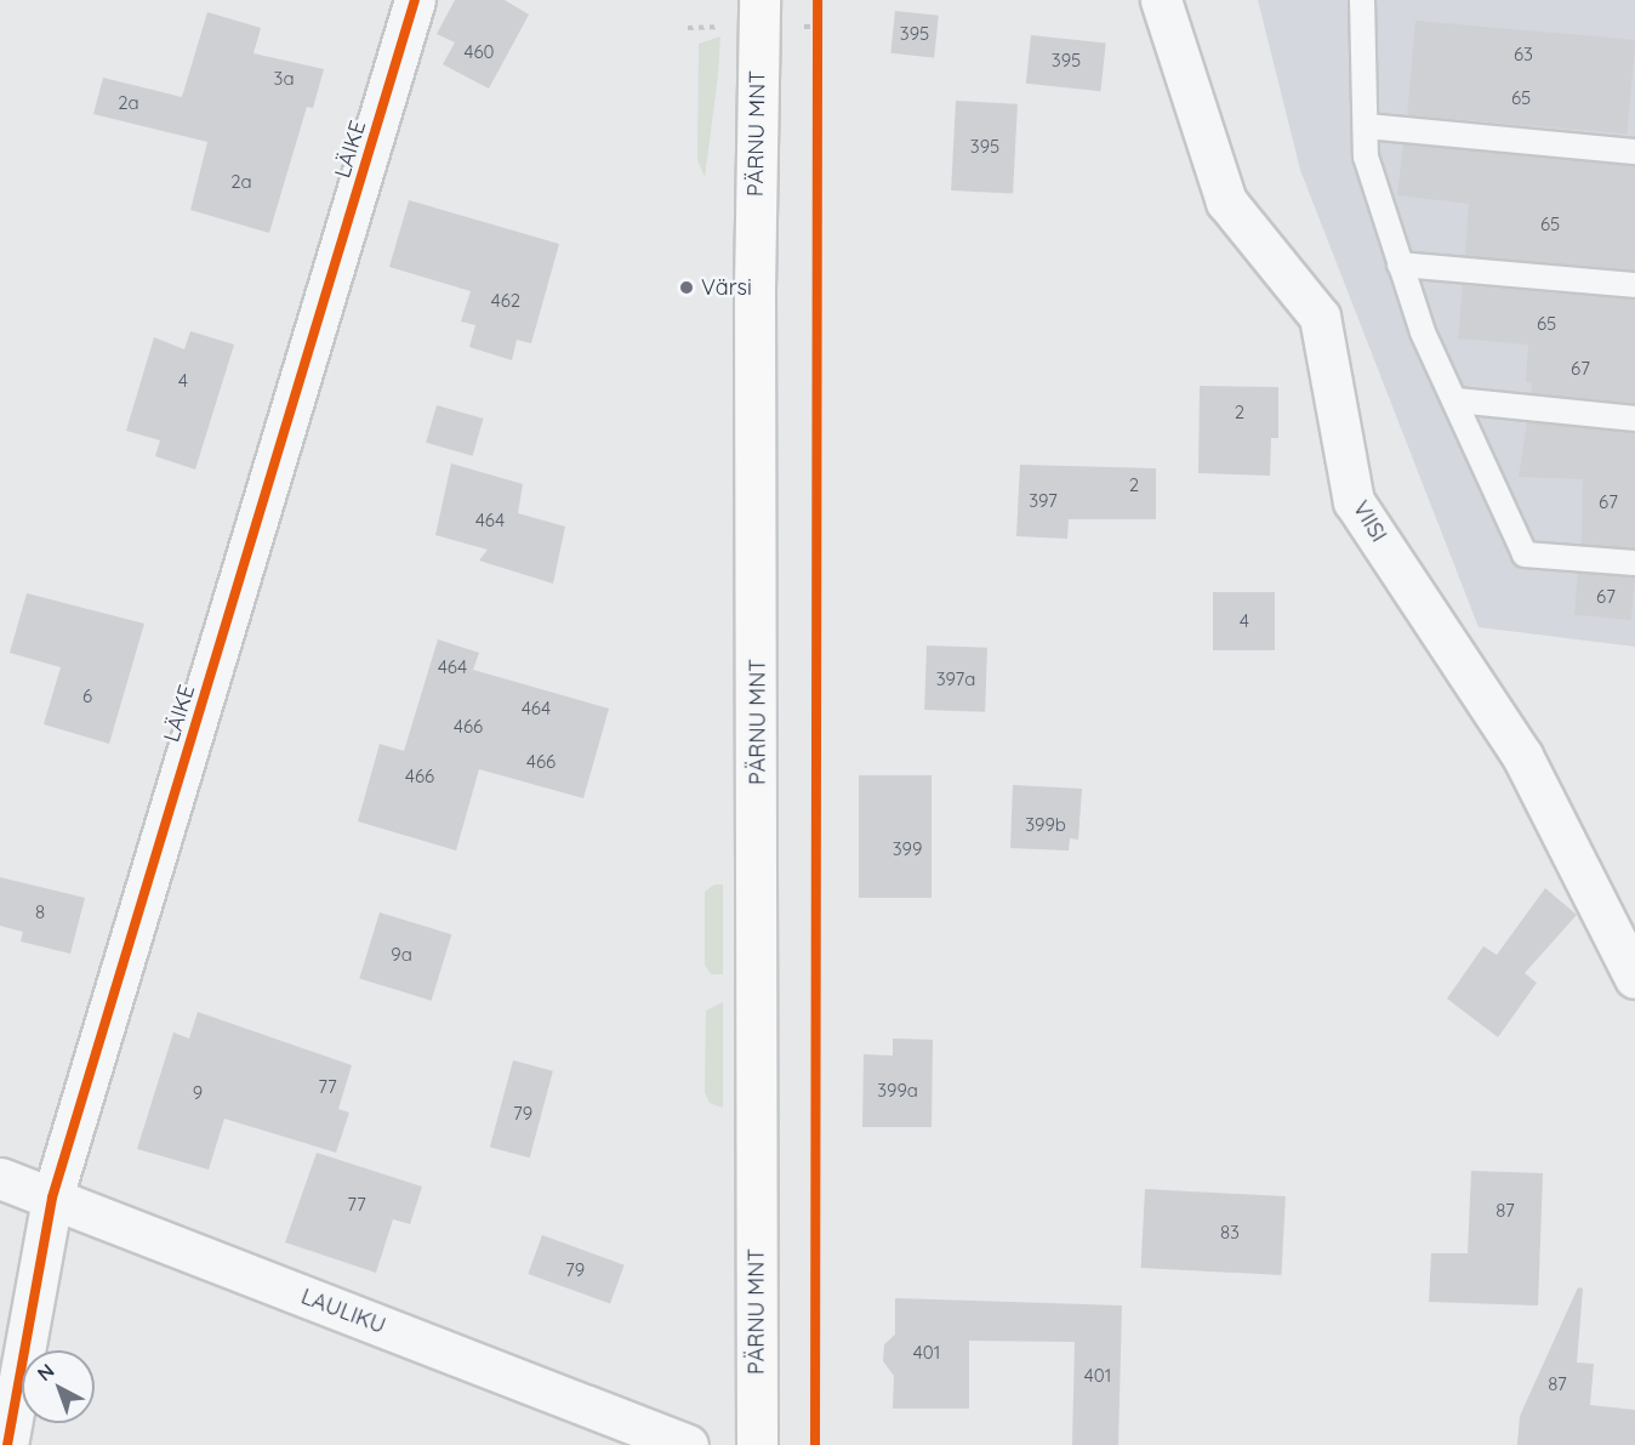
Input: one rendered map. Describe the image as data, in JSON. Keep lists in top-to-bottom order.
{
  "streets": {
    "main road": ["PÄRNU MNT"],
    "street": ["LÄIKE", "VIISI", "LAULIKU"]
  },
  "crossings": [
    ["LÄIKE", "LAULIKU"]
  ],
  "places": ["Värsi"],
  "house_numbers": [
    "395",
    "460",
    "63",
    "395",
    "3a",
    "65",
    "2a",
    "395",
    "2a",
    "65",
    "462",
    "65",
    "67",
    "4",
    "2",
    "2",
    "397",
    "67",
    "464",
    "67",
    "4",
    "464",
    "397a",
    "6",
    "464",
    "466",
    "466",
    "466",
    "399b",
    "399",
    "8",
    "9a",
    "77",
    "399a",
    "9",
    "79",
    "77",
    "87",
    "83",
    "79",
    "401",
    "401",
    "87"
  ],
  "north": "top left"
}
